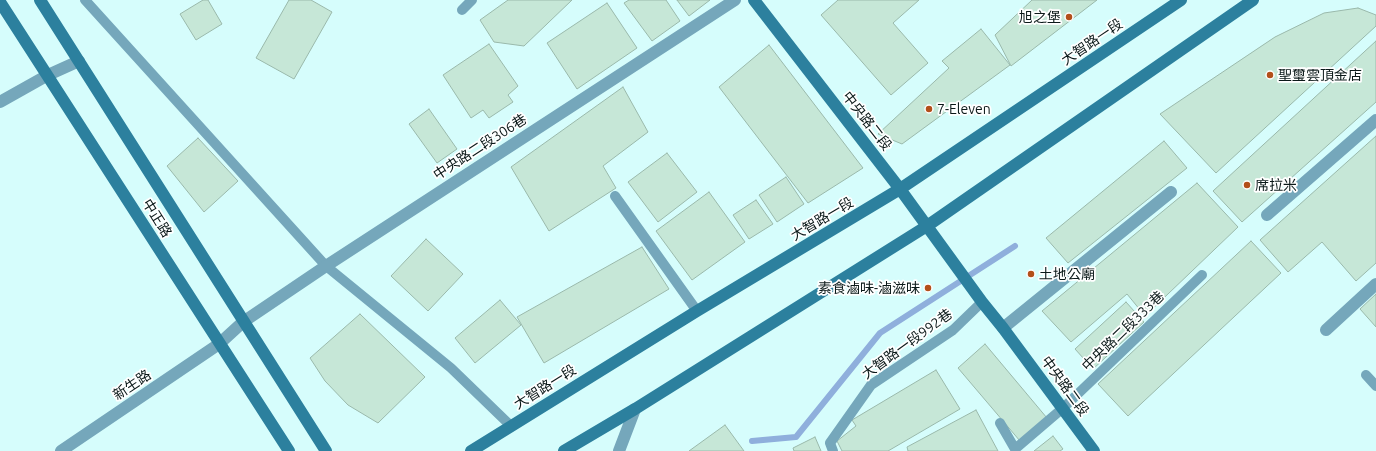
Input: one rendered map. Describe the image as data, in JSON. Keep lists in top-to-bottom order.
{
  "streets": {
    "street": [
      "大智路一段",
      "中央路二段",
      "中央路二段306巷",
      "中正路",
      "新生路"
    ],
    "lane": ["中央路二段333巷", "大智路一段992巷"]
  },
  "crossings": [
    ["大智路一段", "中央路二段"],
    ["中央路二段", "中央路二段333巷"],
    ["中央路二段", "大智路一段992巷"],
    ["中央路二段306巷", "中正路"],
    ["中央路二段306巷", "新生路"],
    ["中正路", "新生路"]
  ],
  "places": [
    "旭之堡",
    "聖璽雲頂金店",
    "7-Eleven",
    "席拉米",
    "土地公廟",
    "素食滷味-滷滋味"
  ]
}
